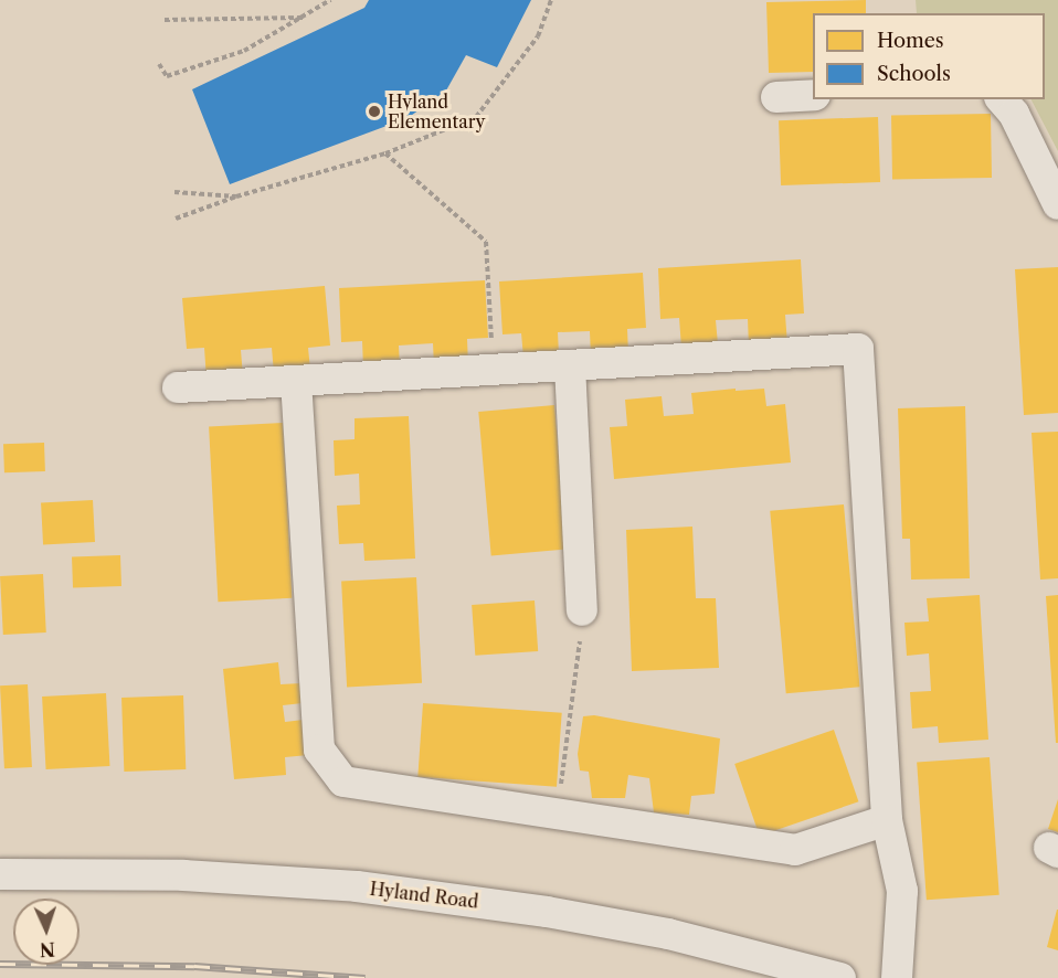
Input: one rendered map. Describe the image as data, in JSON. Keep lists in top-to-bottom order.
{
  "streets": {
    "street": ["Hyland Road"]
  },
  "places": ["Hyland Elementary"],
  "legend": ["Homes", "Schools"],
  "north": "bottom"
}
